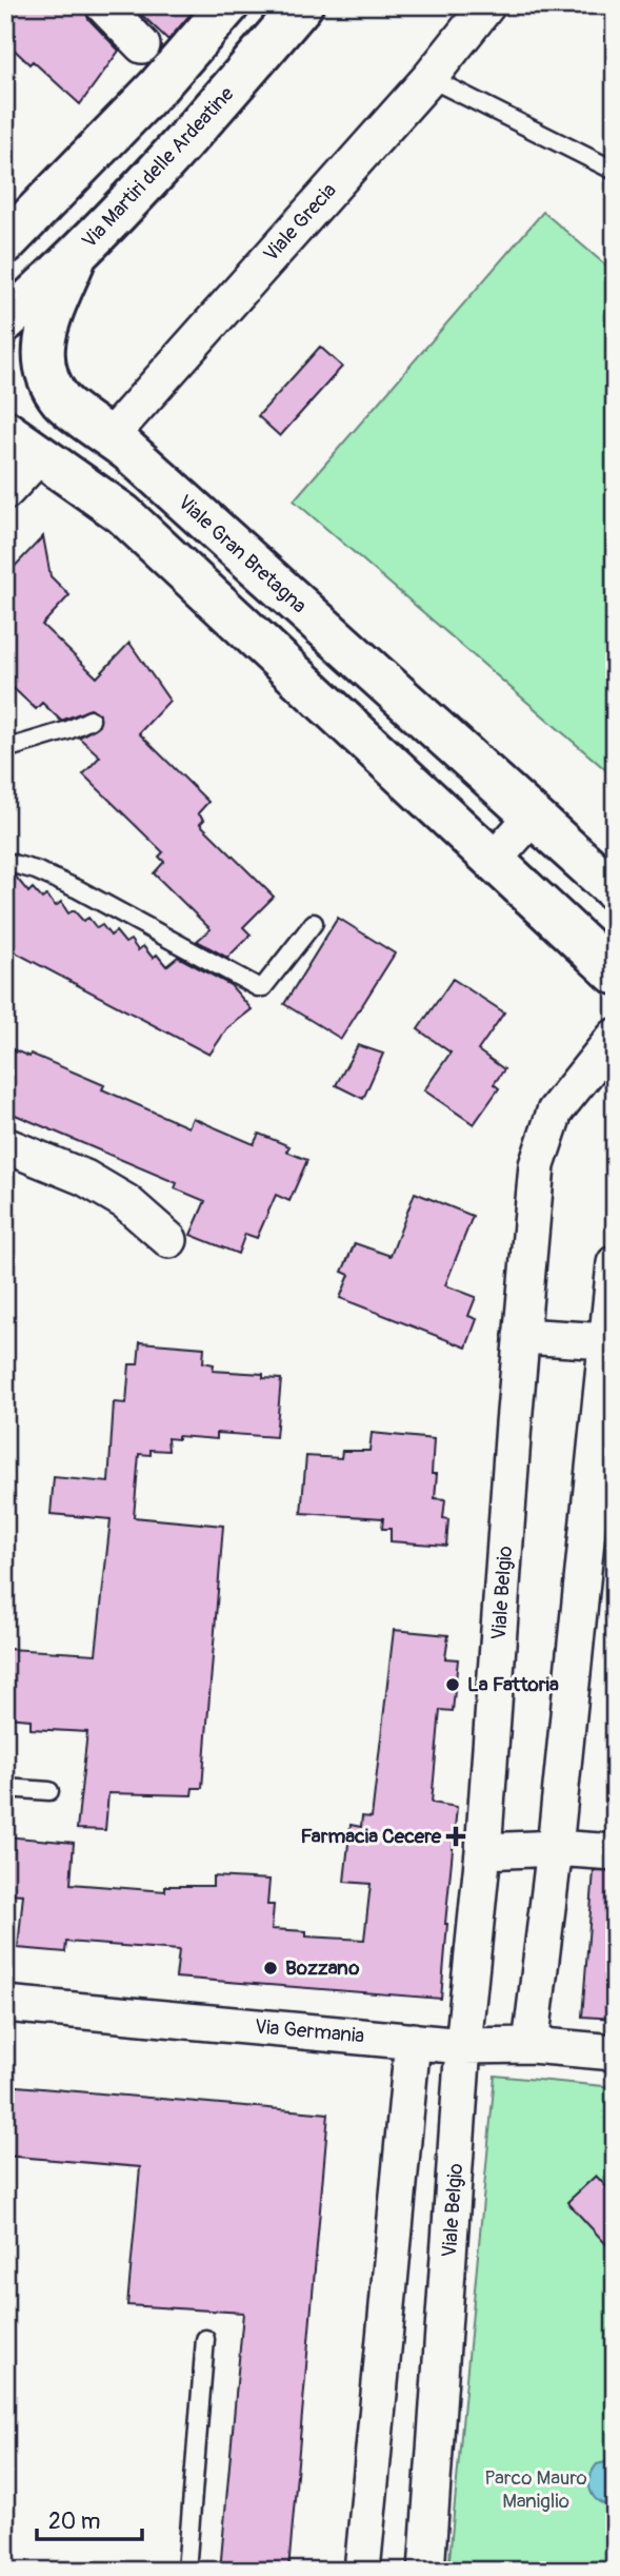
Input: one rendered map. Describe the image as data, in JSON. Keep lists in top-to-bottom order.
{
  "streets": {
    "street": [
      "Via Martiri delle Ardeatine",
      "Viale Grecia",
      "Viale Gran Bretagna",
      "Viale Belgio",
      "Via Germania"
    ]
  },
  "crossings": [
    ["Via Martiri delle Ardeatine", "Viale Gran Bretagna"],
    ["Viale Grecia", "Viale Gran Bretagna"],
    ["Viale Belgio", "Via Germania"]
  ],
  "parks": ["Parco Mauro Maniglio"],
  "places": {
    "other": ["La Fattoria", "Bozzano"],
    "health": ["Farmacia Cecere"]
  },
  "scale_bar": "20 m"
}
